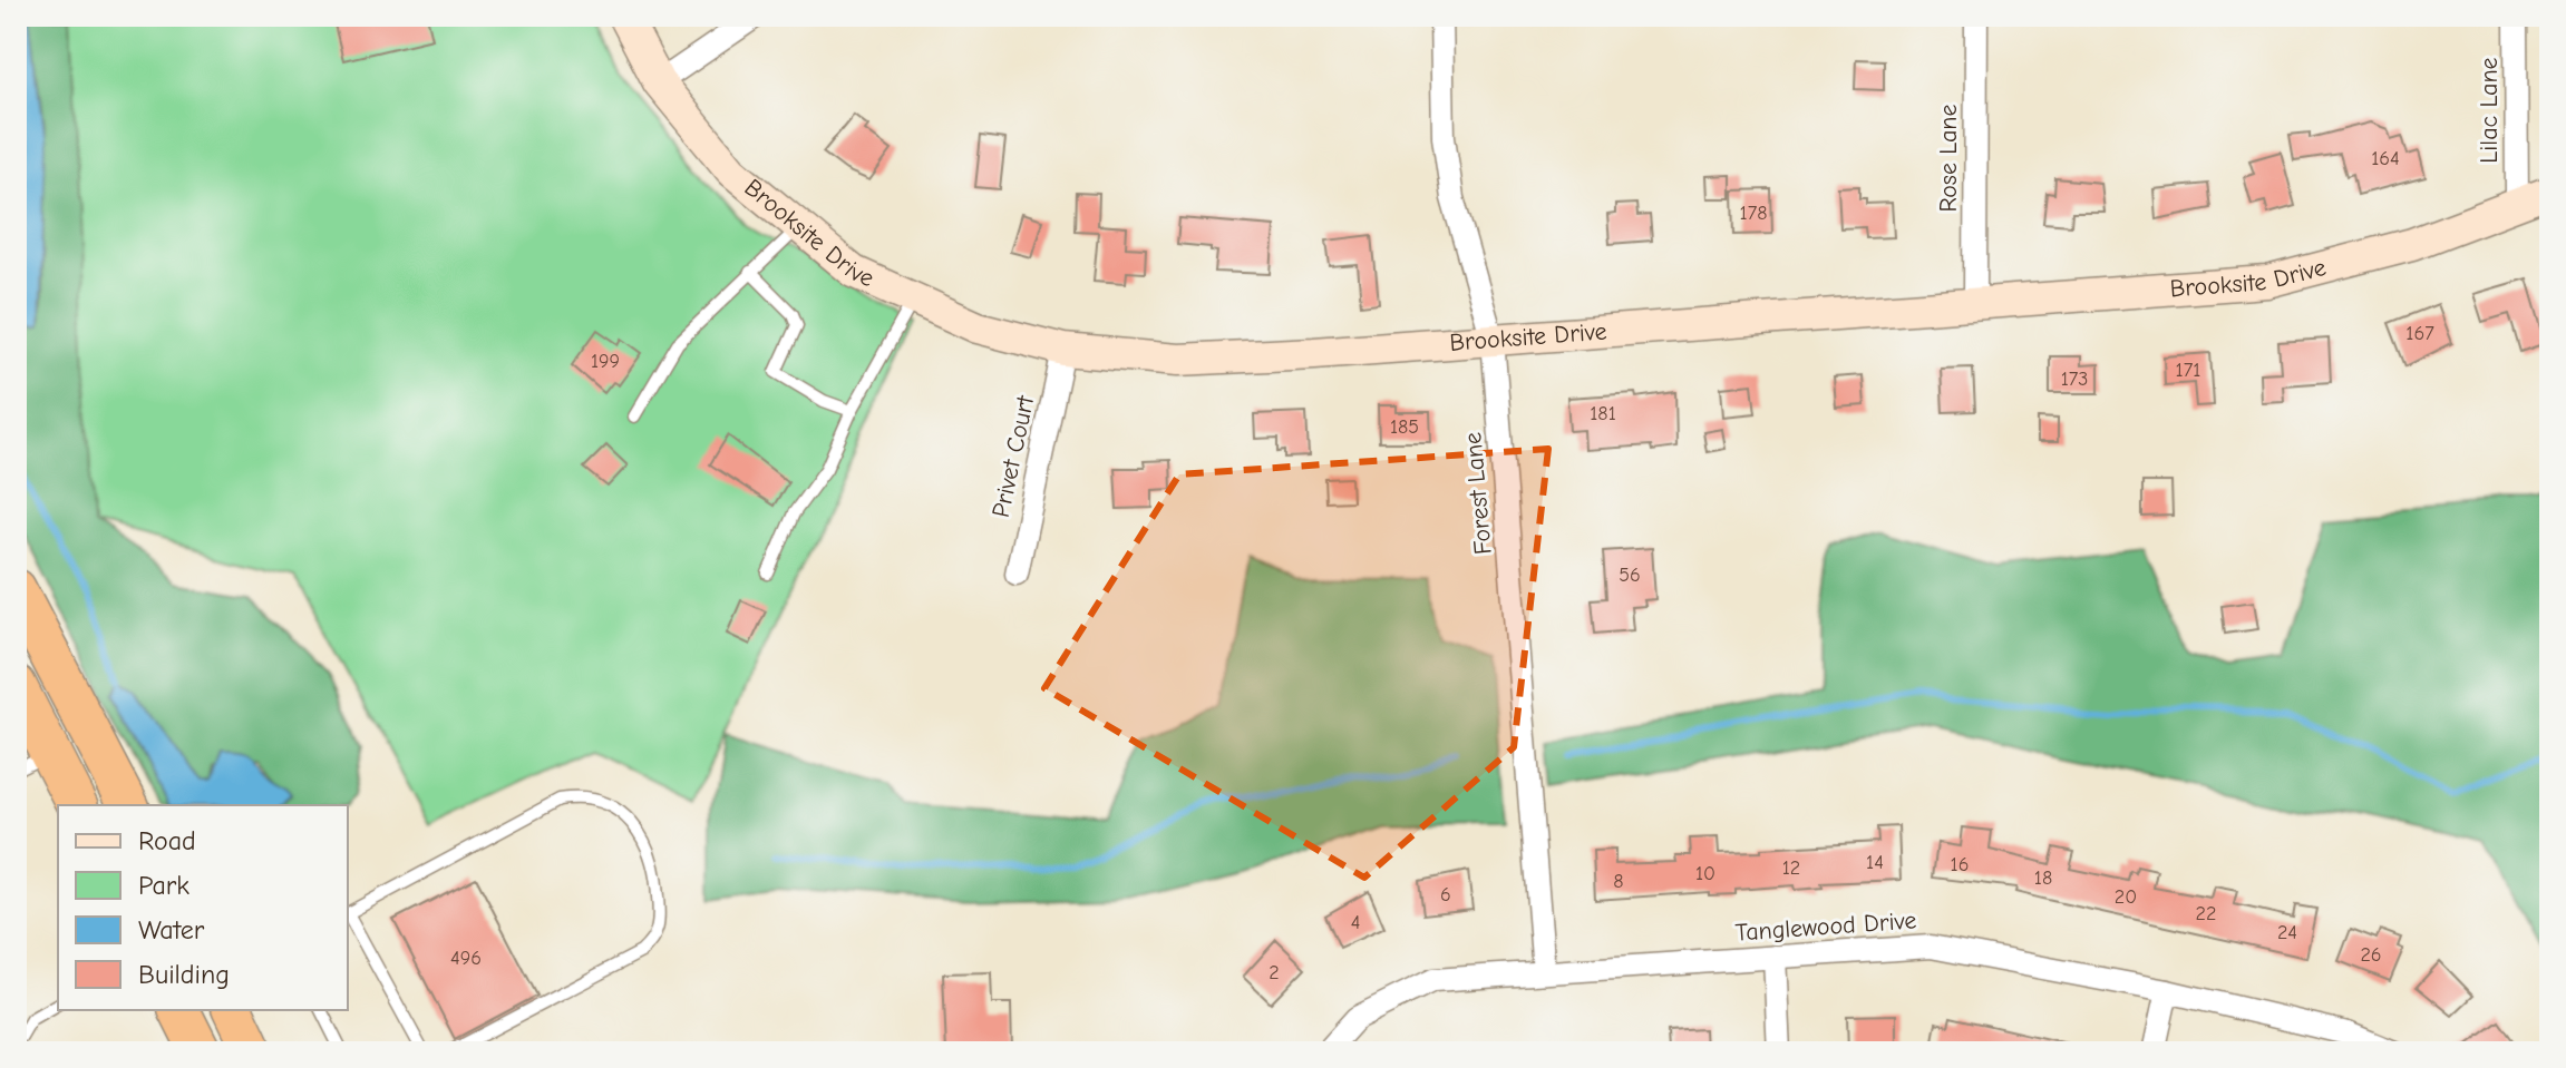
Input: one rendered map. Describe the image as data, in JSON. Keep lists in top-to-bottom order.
{
  "streets": {
    "street": [
      "Lilac Lane",
      "Rose Lane",
      "Brooksite Drive",
      "Privet Court",
      "Forest Lane",
      "Tanglewood Drive"
    ]
  },
  "crossings": [
    ["Lilac Lane", "Brooksite Drive"],
    ["Rose Lane", "Brooksite Drive"],
    ["Brooksite Drive", "Privet Court"],
    ["Brooksite Drive", "Forest Lane"],
    ["Forest Lane", "Tanglewood Drive"]
  ],
  "house_numbers": [
    "164",
    "178",
    "167",
    "199",
    "171",
    "173",
    "181",
    "185",
    "56",
    "14",
    "16",
    "12",
    "10",
    "18",
    "8",
    "6",
    "20",
    "22",
    "4",
    "24",
    "26",
    "496",
    "2"
  ],
  "legend": [
    "Road",
    "Park",
    "Water",
    "Building"
  ]
}
